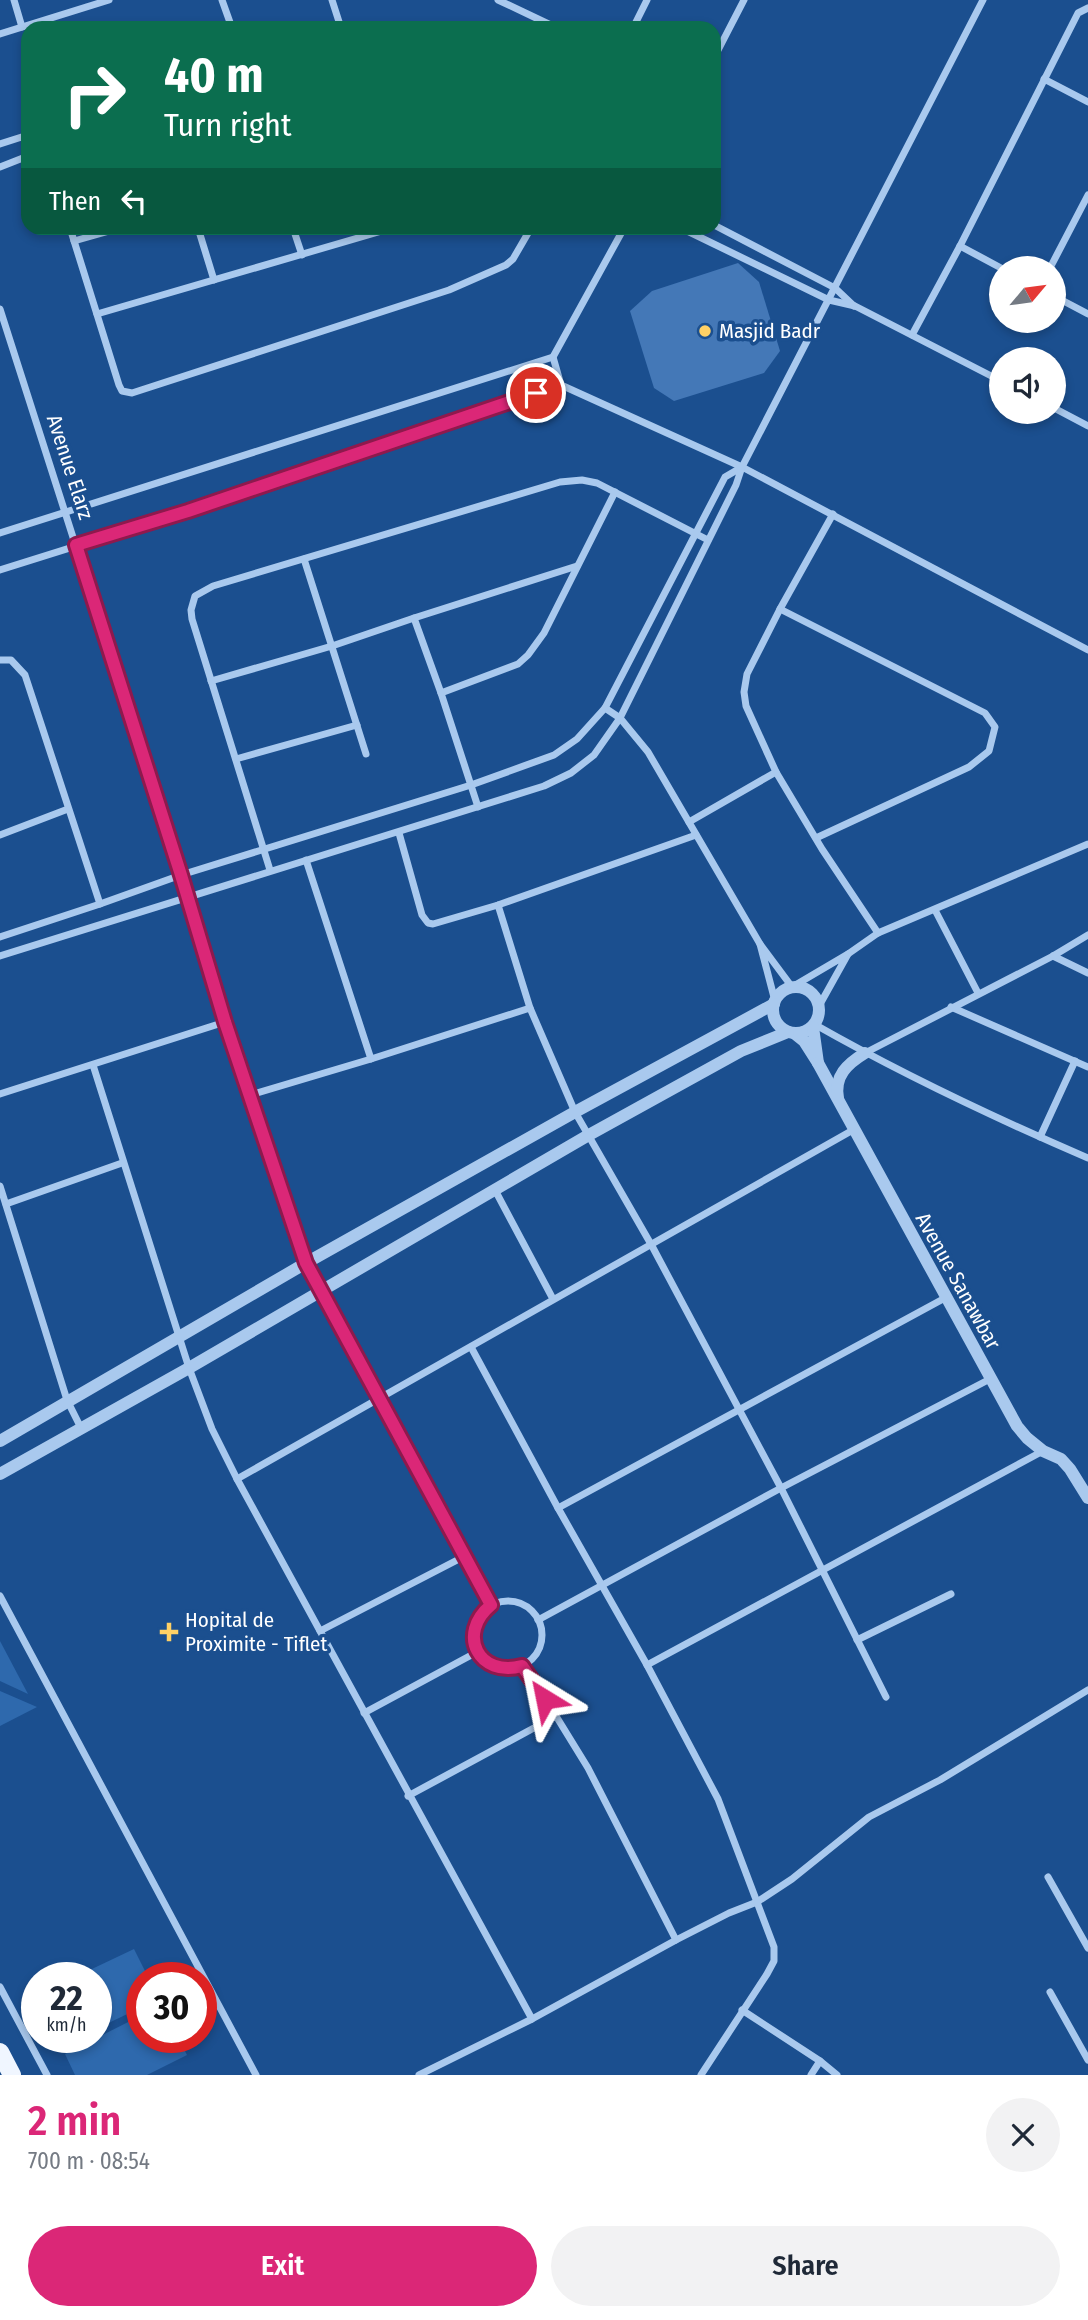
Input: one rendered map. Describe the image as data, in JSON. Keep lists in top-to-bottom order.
{
  "streets": {
    "street": ["Avenue Elarz", "Avenue Sanawbar"]
  },
  "places": {
    "other": ["Masjid Badr"],
    "health": ["Hopital de Proximite - Tiflet"]
  },
  "north": "top right",
  "page": {
    "turn": ["40 m", "Turn right"],
    "then": "Then",
    "speed": "22 km/h",
    "limit": "30",
    "heading": ["2 min", "700 m · 08:54"],
    "buttons": ["Exit", "Share"]
  }
}
